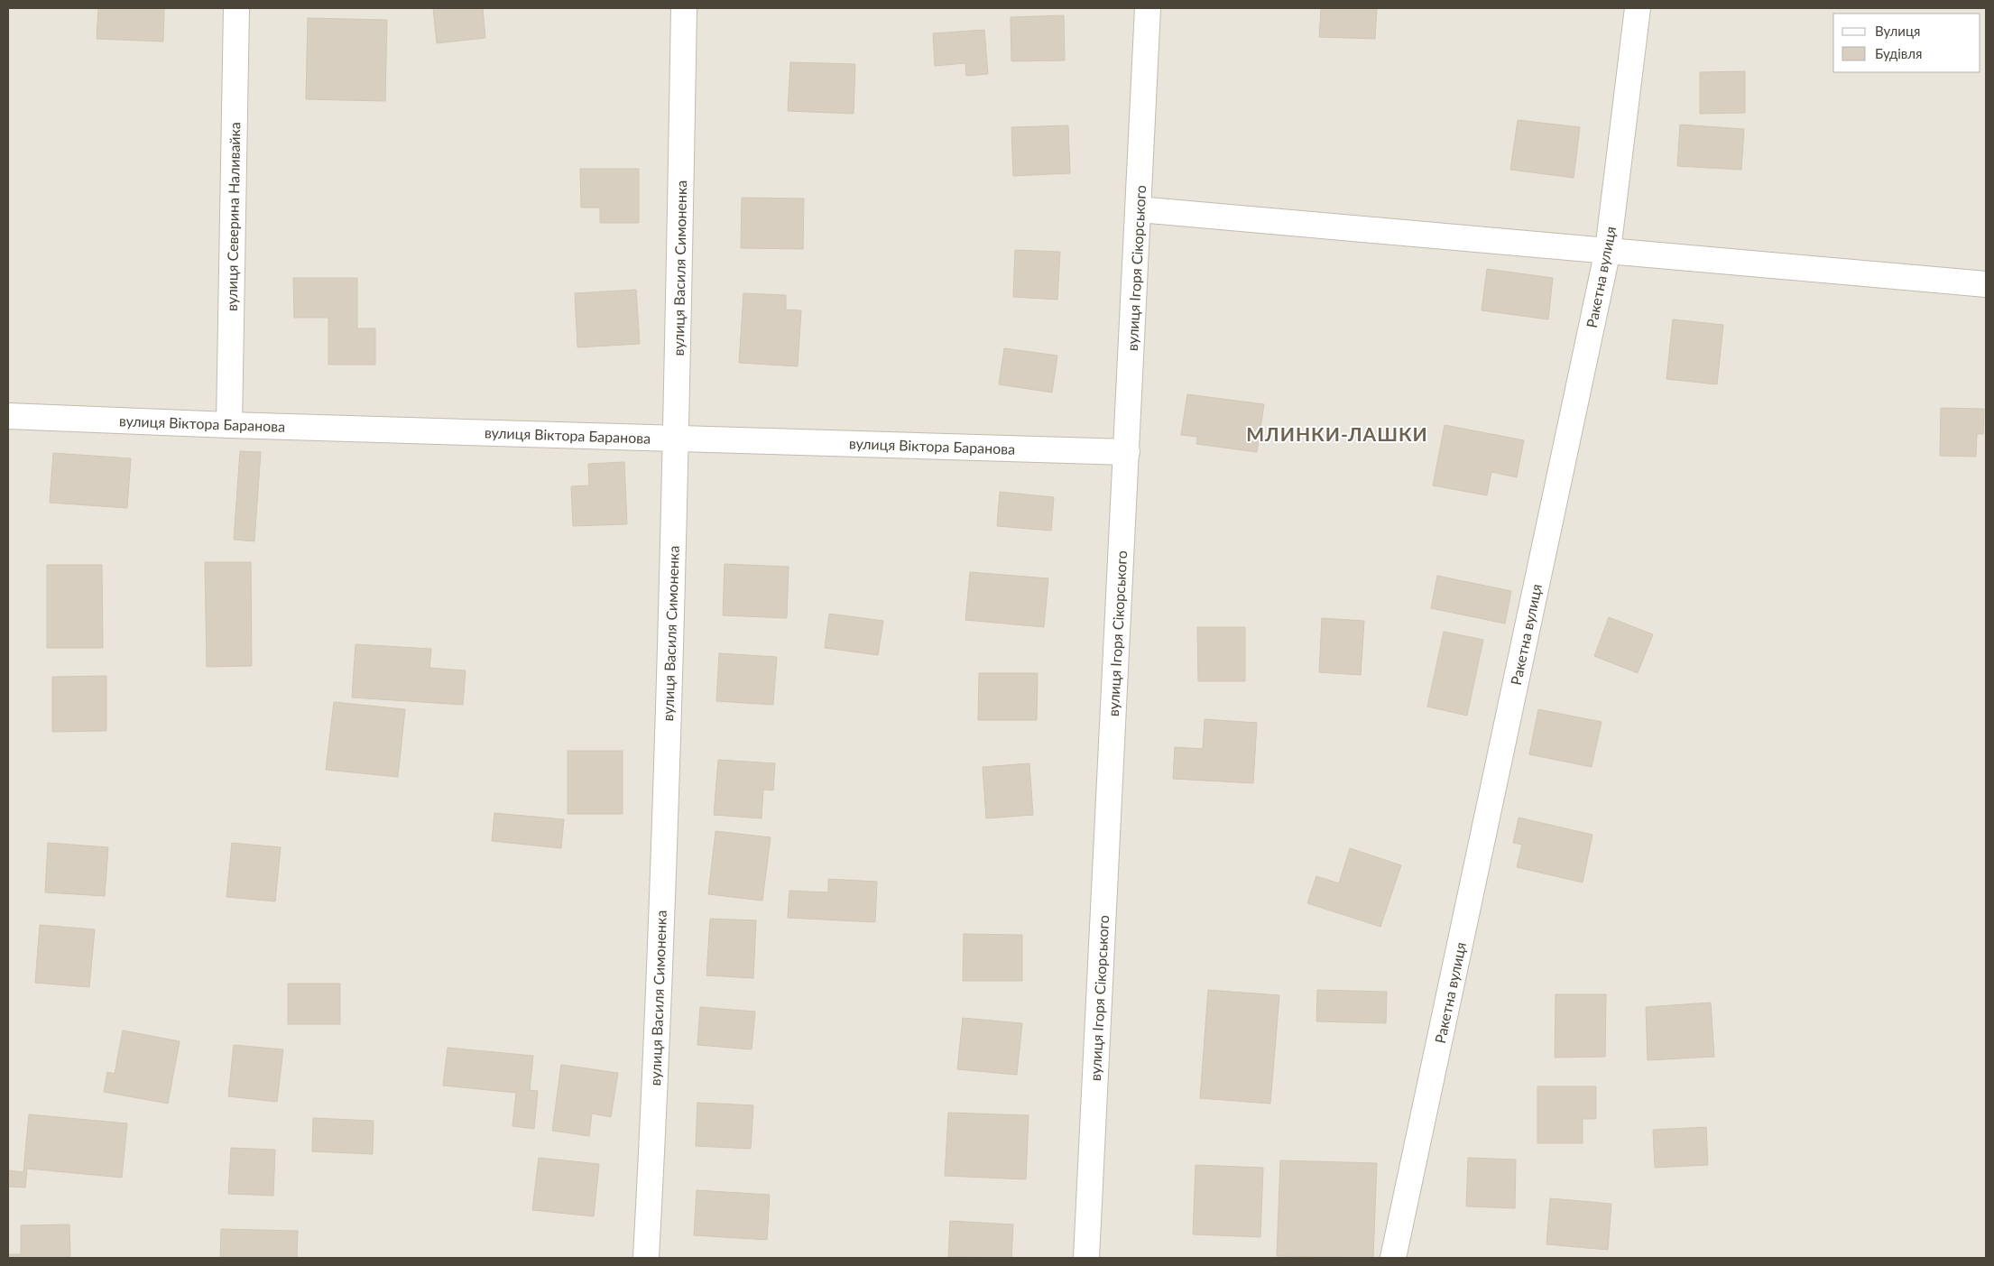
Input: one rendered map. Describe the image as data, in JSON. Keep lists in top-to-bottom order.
{
  "streets": {
    "street": [
      "вулиця Северина Наливайка",
      "вулиця Василя Симоненка",
      "вулиця Ігоря Сікорського",
      "Ракетна вулиця",
      "вулиця Віктора Баранова"
    ]
  },
  "crossings": [
    ["вулиця Северина Наливайка", "вулиця Віктора Баранова"],
    ["вулиця Василя Симоненка", "вулиця Віктора Баранова"],
    ["вулиця Ігоря Сікорського", "вулиця Віктора Баранова"]
  ],
  "districts": ["МЛИНКИ-ЛАШКИ"],
  "legend": ["Вулиця", "Будівля"]
}
